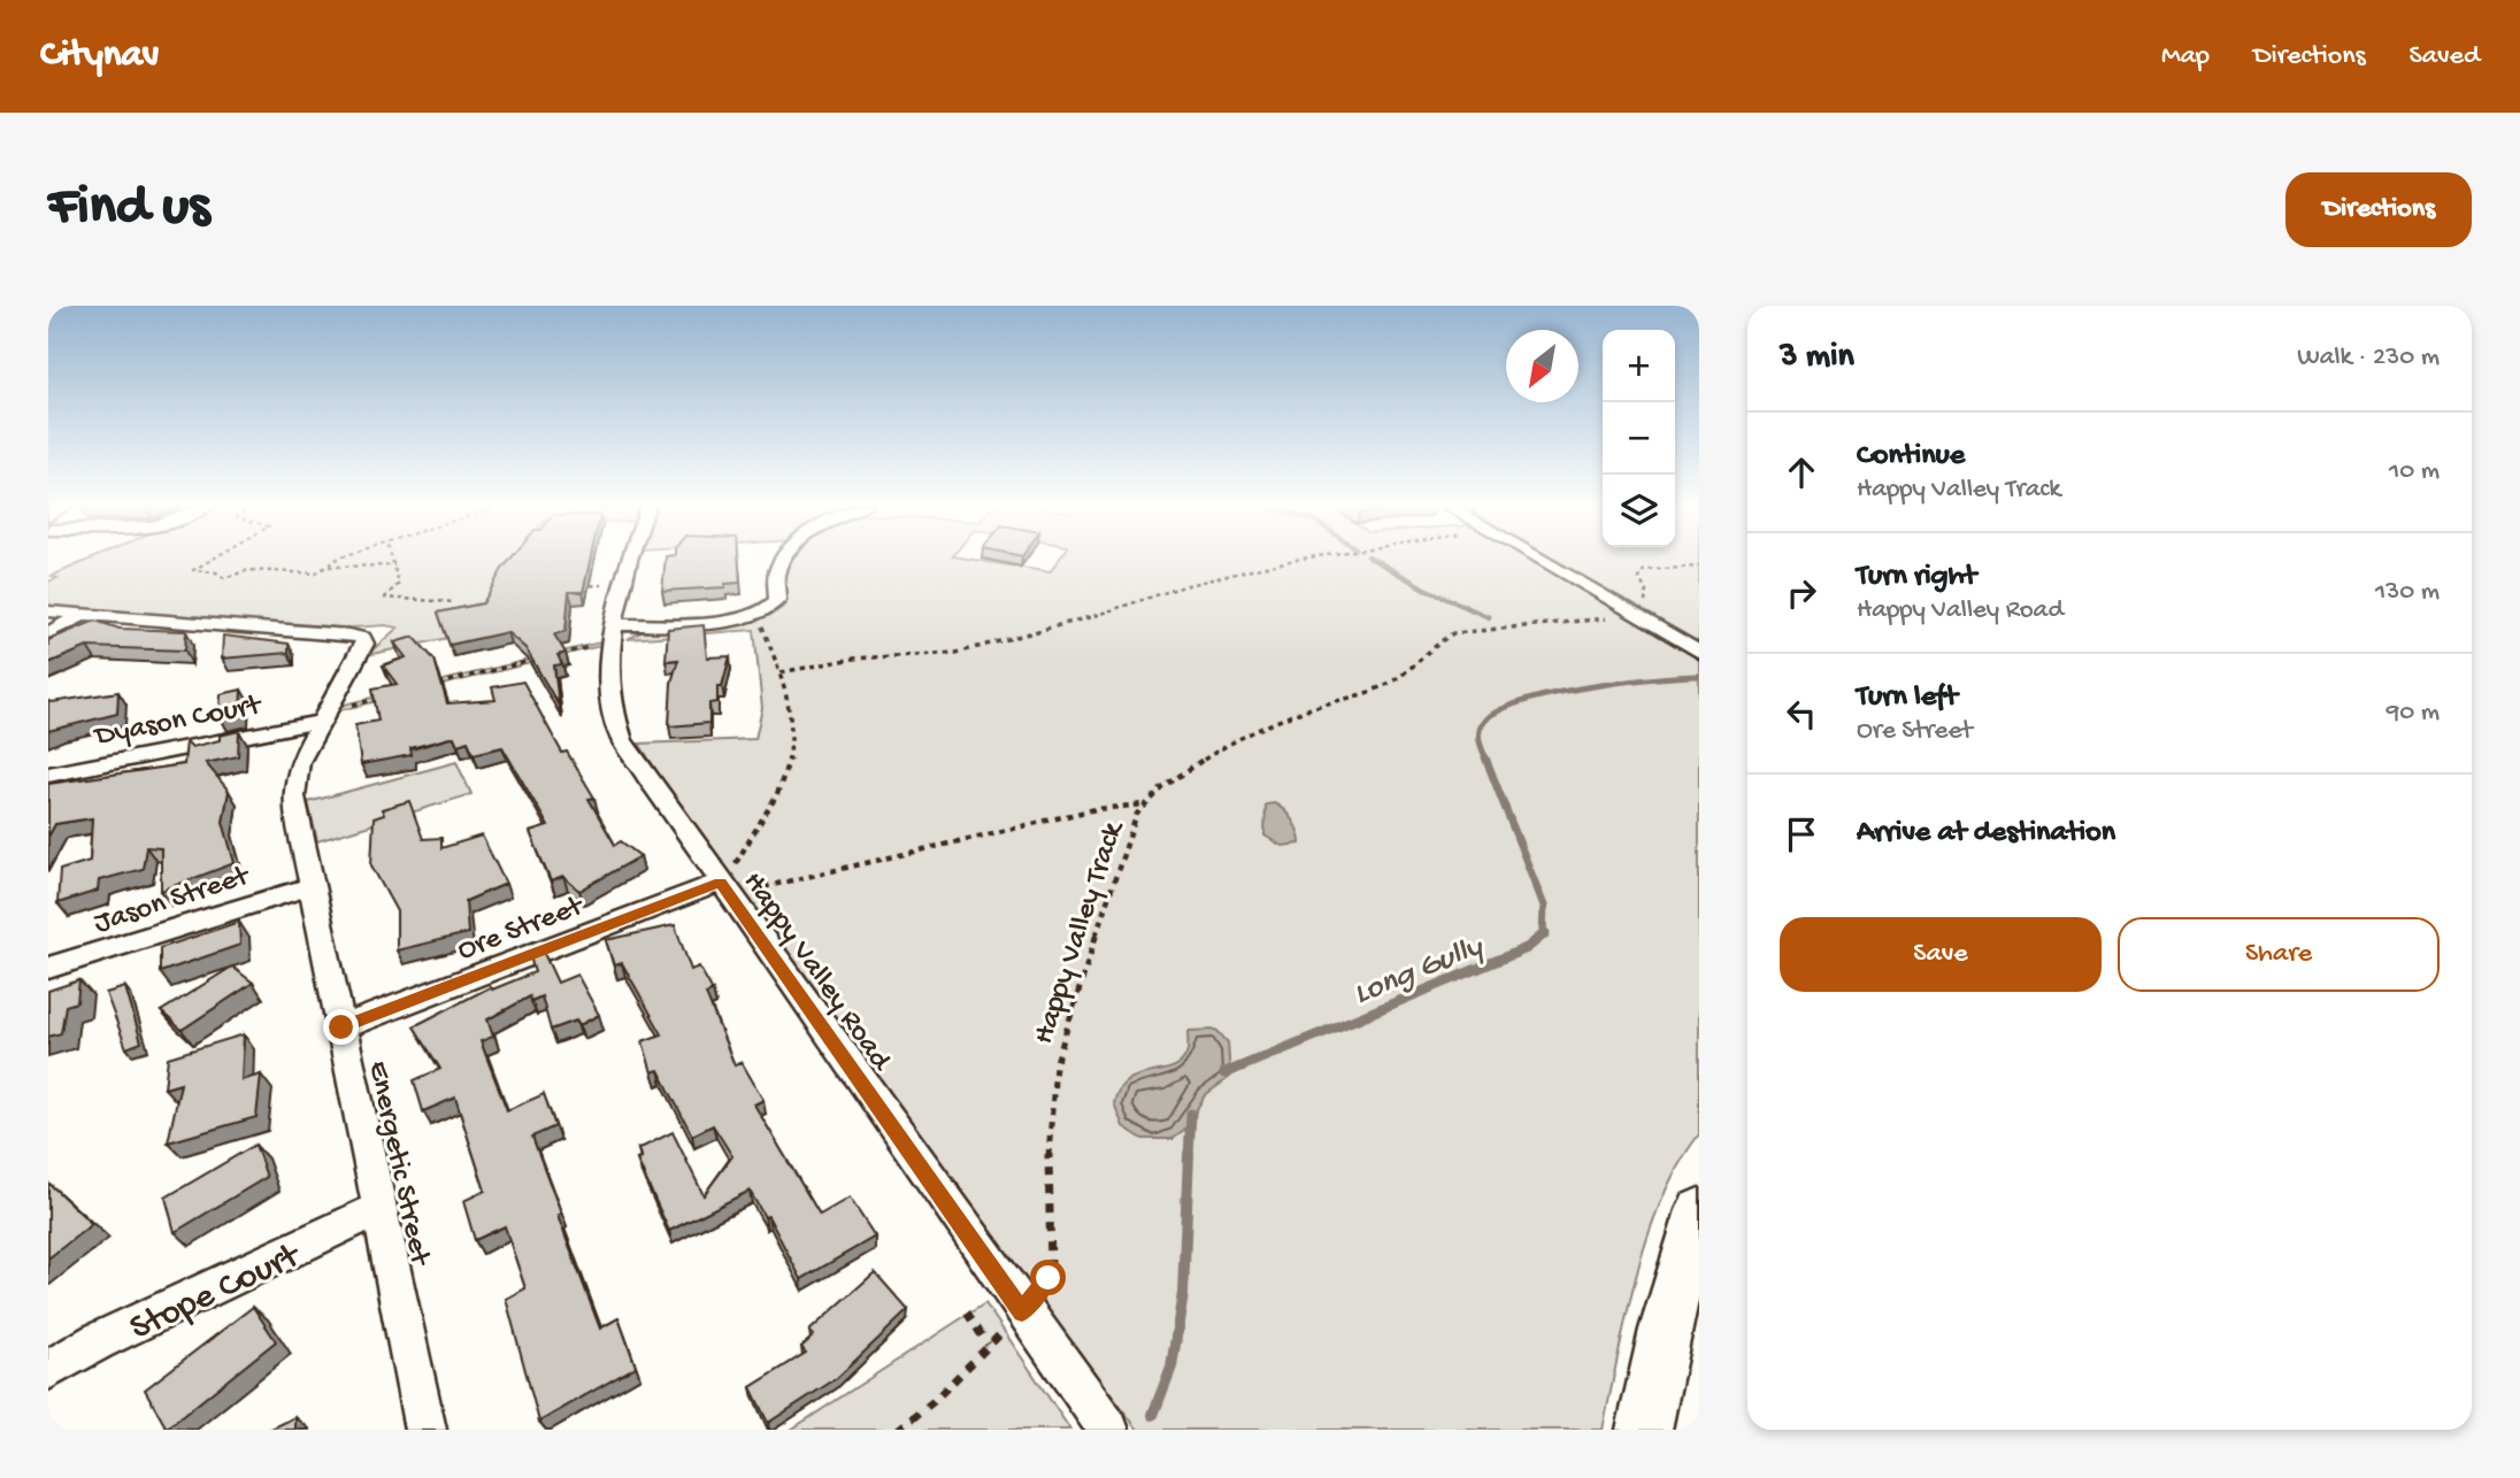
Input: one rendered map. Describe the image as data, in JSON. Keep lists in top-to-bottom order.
{
  "streets": {
    "street": [
      "Dyason Court",
      "Jason Street",
      "Ore Street",
      "Happy Valley Road",
      "Energetic Street",
      "Stope Court"
    ],
    "path": ["Happy Valley Track"]
  },
  "crossings": [
    ["Dyason Court", "Energetic Street"],
    ["Jason Street", "Energetic Street"],
    ["Ore Street", "Happy Valley Road"],
    ["Ore Street", "Energetic Street"],
    ["Happy Valley Track", "Happy Valley Road"],
    ["Energetic Street", "Stope Court"]
  ],
  "water": ["Long Gully"],
  "north": "bottom left",
  "page": {
    "header": "Citynav",
    "nav": ["Map", "Directions", "Saved"],
    "buttons": [
      "Directions",
      ["Save", "Share"]
    ],
    "title": "Find us",
    "heading": ["3 min", "Walk · 230 m"],
    "map_buttons": ["+", "−"],
    "list": [
      ["Continue", "Happy Valley Track", "10 m"],
      ["Turn right", "Happy Valley Road", "130 m"],
      ["Turn left", "Ore Street", "90 m"],
      "Arrive at destination"
    ]
  }
}
